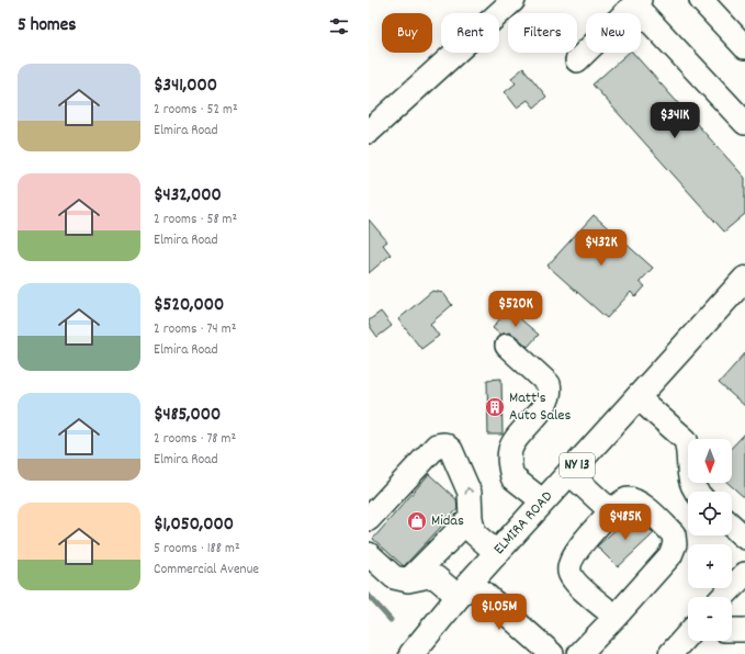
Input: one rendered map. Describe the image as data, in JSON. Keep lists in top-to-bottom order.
{
  "streets": {
    "highway": ["NY 13", "ELMIRA ROAD"]
  },
  "places": {
    "building": ["Matt's Auto Sales"],
    "shop": ["Midas"]
  },
  "north": "bottom",
  "page": {
    "heading": "5 homes",
    "chip": [
      "Buy",
      "Rent",
      "Filters",
      "New"
    ],
    "list": [
      {
        "name": "$341,000",
        "note": "2 rooms · 52 m² · Elmira Road"
      },
      {
        "name": "$432,000",
        "note": "2 rooms · 58 m² · Elmira Road"
      },
      {
        "name": "$520,000",
        "note": "2 rooms · 74 m² · Elmira Road"
      },
      {
        "name": "$485,000",
        "note": "2 rooms · 78 m² · Elmira Road"
      },
      {
        "name": "$1,050,000",
        "note": "5 rooms · 188 m² · Commercial Avenue"
      }
    ],
    "price": [
      "$341K",
      "$432K",
      "$520K",
      "$485K",
      "$1.05M"
    ],
    "map_buttons": ["+", "−"]
  }
}
